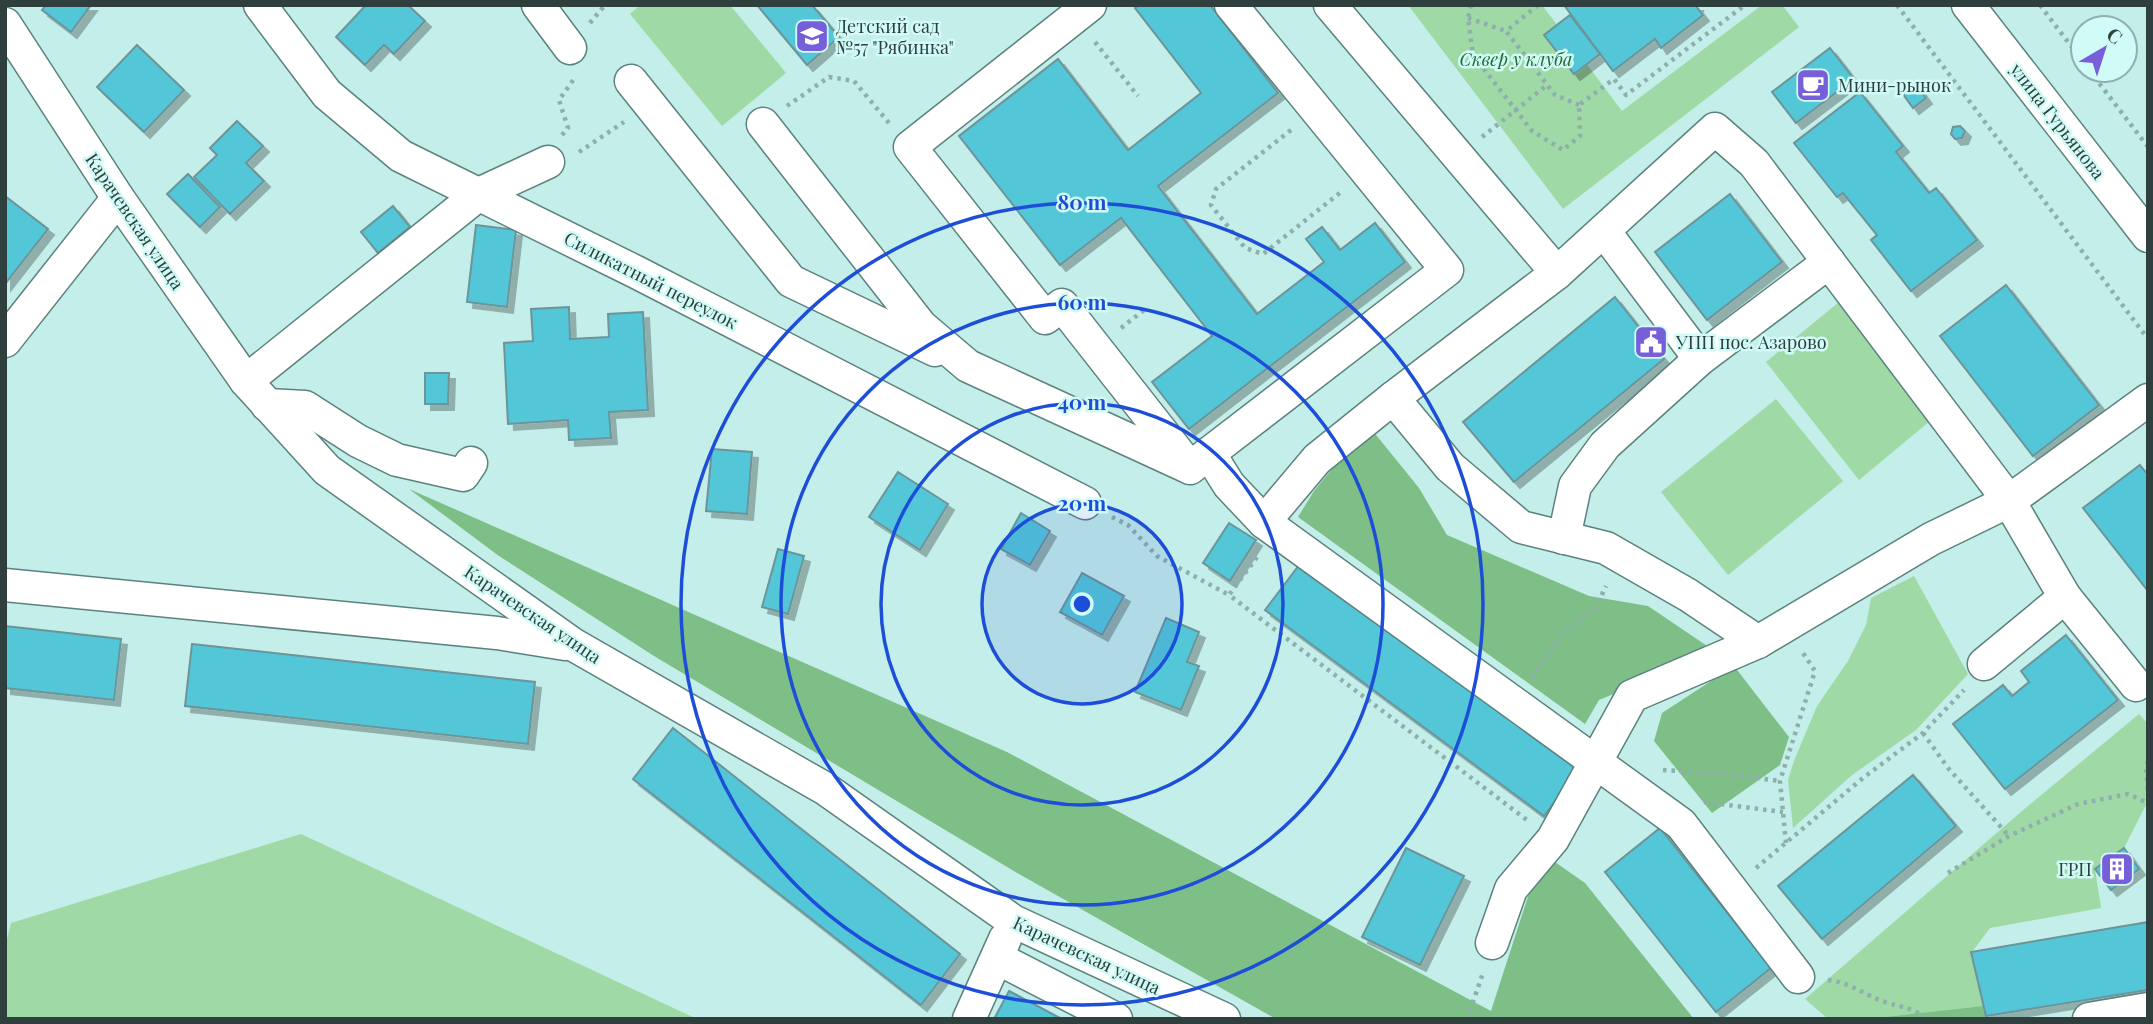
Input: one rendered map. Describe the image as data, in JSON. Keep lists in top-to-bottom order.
{
  "streets": {
    "street": ["улица Гурьянова", "Карачевская улица", "Силикатный переулок"]
  },
  "parks": ["Сквер у клуба"],
  "places": {
    "school or university": ["Детский сад №57 \"Рябинка\""],
    "cafe": ["Мини-рынок"],
    "public building": ["УПП пос. Азарово"],
    "building": ["ГРП"]
  },
  "north": "top right",
  "rings": [
    "80 m",
    "60 m",
    "40 m",
    "20 m"
  ]
}
